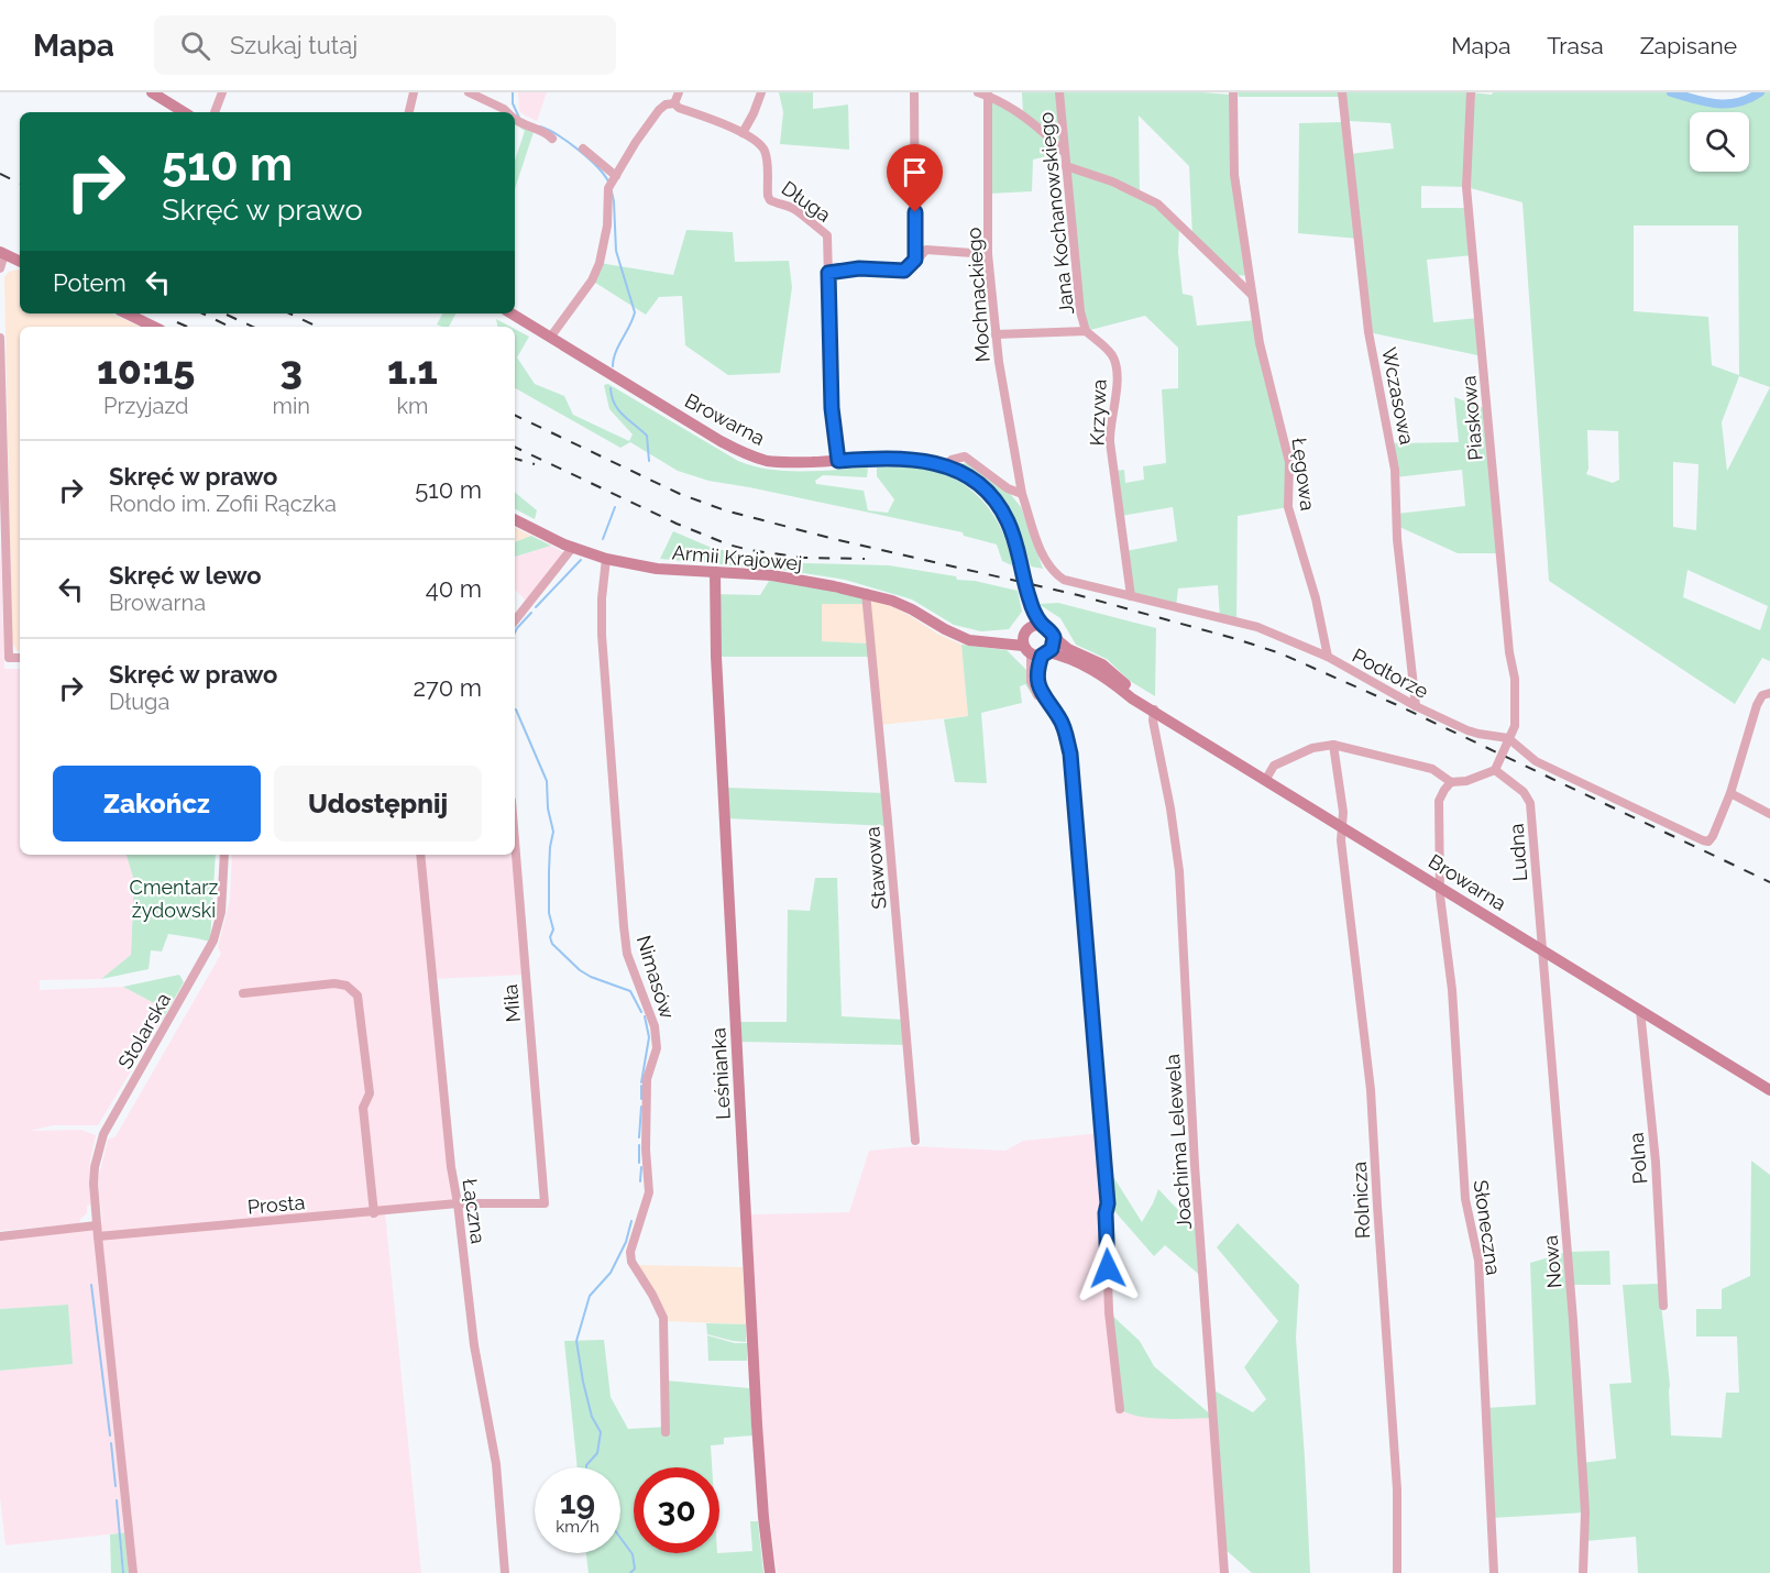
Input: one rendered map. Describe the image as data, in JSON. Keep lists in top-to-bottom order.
{
  "streets": {
    "street": [
      "Długa",
      "Jana Kochanowskiego",
      "Mochnackiego",
      "Wczasowa",
      "Krzywa",
      "Piaskowa",
      "Browarna",
      "Łęgowa",
      "Armii Krajowej",
      "Podtorze",
      "Ludna",
      "Stawowa",
      "Nimasów",
      "Miła",
      "Stolarska",
      "Leśnianka",
      "Joachima Lelewela",
      "Polna",
      "Rolnicza",
      "Prosta",
      "Łączna",
      "Słoneczna",
      "Nowa"
    ]
  },
  "crossings": [
    ["Długa", "Browarna"],
    ["Jana Kochanowskiego", "Krzywa"],
    ["Mochnackiego", "Podtorze"],
    ["Wczasowa", "Podtorze"],
    ["Krzywa", "Podtorze"],
    ["Piaskowa", "Podtorze"],
    ["Browarna", "Armii Krajowej"],
    ["Browarna", "Ludna"],
    ["Browarna", "Joachima Lelewela"],
    ["Browarna", "Polna"],
    ["Browarna", "Rolnicza"],
    ["Browarna", "Słoneczna"],
    ["Browarna", "Nowa"],
    ["Łęgowa", "Podtorze"],
    ["Armii Krajowej", "Stawowa"],
    ["Armii Krajowej", "Nimasów"],
    ["Armii Krajowej", "Leśnianka"],
    ["Ludna", "Nowa"],
    ["Miła", "Prosta"],
    ["Stolarska", "Prosta"],
    ["Prosta", "Łączna"]
  ],
  "parks": ["Cmentarz żydowski"],
  "page": {
    "header": "Mapa",
    "search": "Szukaj tutaj",
    "nav": ["Mapa", "Trasa", "Zapisane"],
    "turn": ["510 m", "Skręć w prawo"],
    "then": "Potem",
    "eta": [
      "10:15",
      "Przyjazd",
      "3",
      "min",
      "1.1",
      "km"
    ],
    "list": [
      {
        "name": "Skręć w prawo",
        "note": "Rondo im. Zofii Rączka",
        "value": "510 m"
      },
      {
        "name": "Skręć w lewo",
        "note": "Browarna",
        "value": "40 m"
      },
      {
        "name": "Skręć w prawo",
        "note": "Długa",
        "value": "270 m"
      }
    ],
    "buttons": ["Zakończ", "Udostępnij"],
    "speed": "19 km/h",
    "limit": "30"
  }
}
